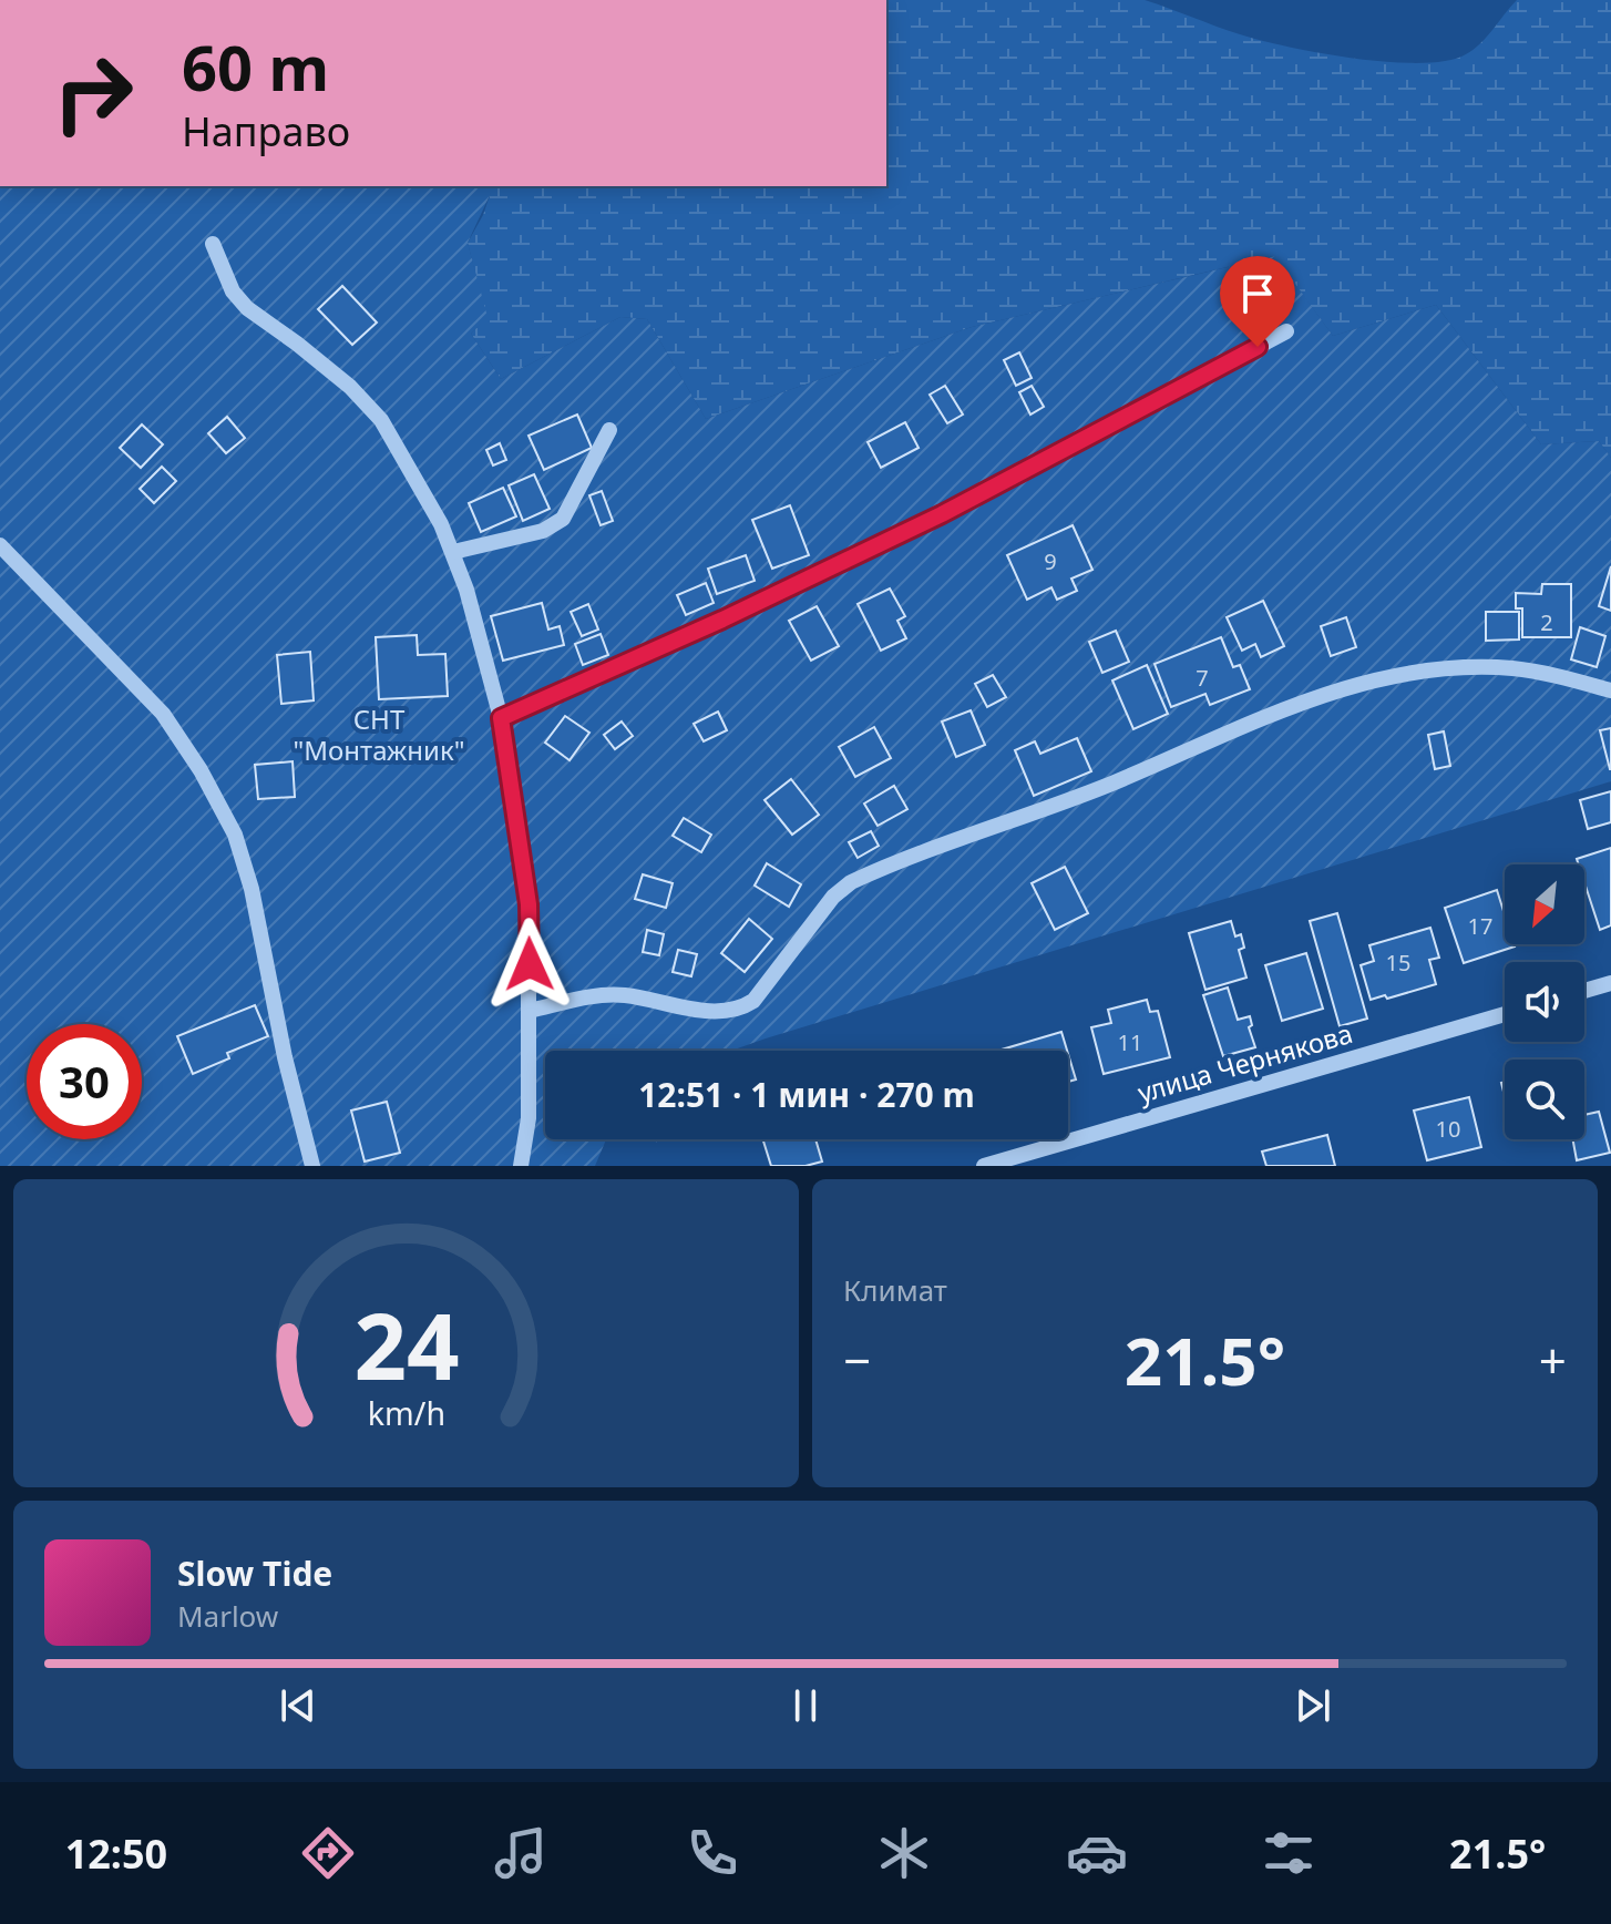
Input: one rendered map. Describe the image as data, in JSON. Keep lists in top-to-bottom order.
{
  "streets": {
    "street": ["улица Чернякова"]
  },
  "parks": ["СНТ \"Монтажник\""],
  "house_numbers": [
    "9",
    "2",
    "7",
    "17",
    "15",
    "11",
    "10"
  ],
  "north": "bottom left",
  "page": {
    "turn": ["60 m", "Направо"],
    "limit": "30",
    "trip": "12:51 · 1 мин · 270 m",
    "tile": "Климат",
    "heat": ["−", "21.5°", "+"],
    "song": ["Slow Tide", "Marlow"],
    "tabs": ["12:50", "21.5°"],
    "gauge": ["24", "km/h"]
  }
}
